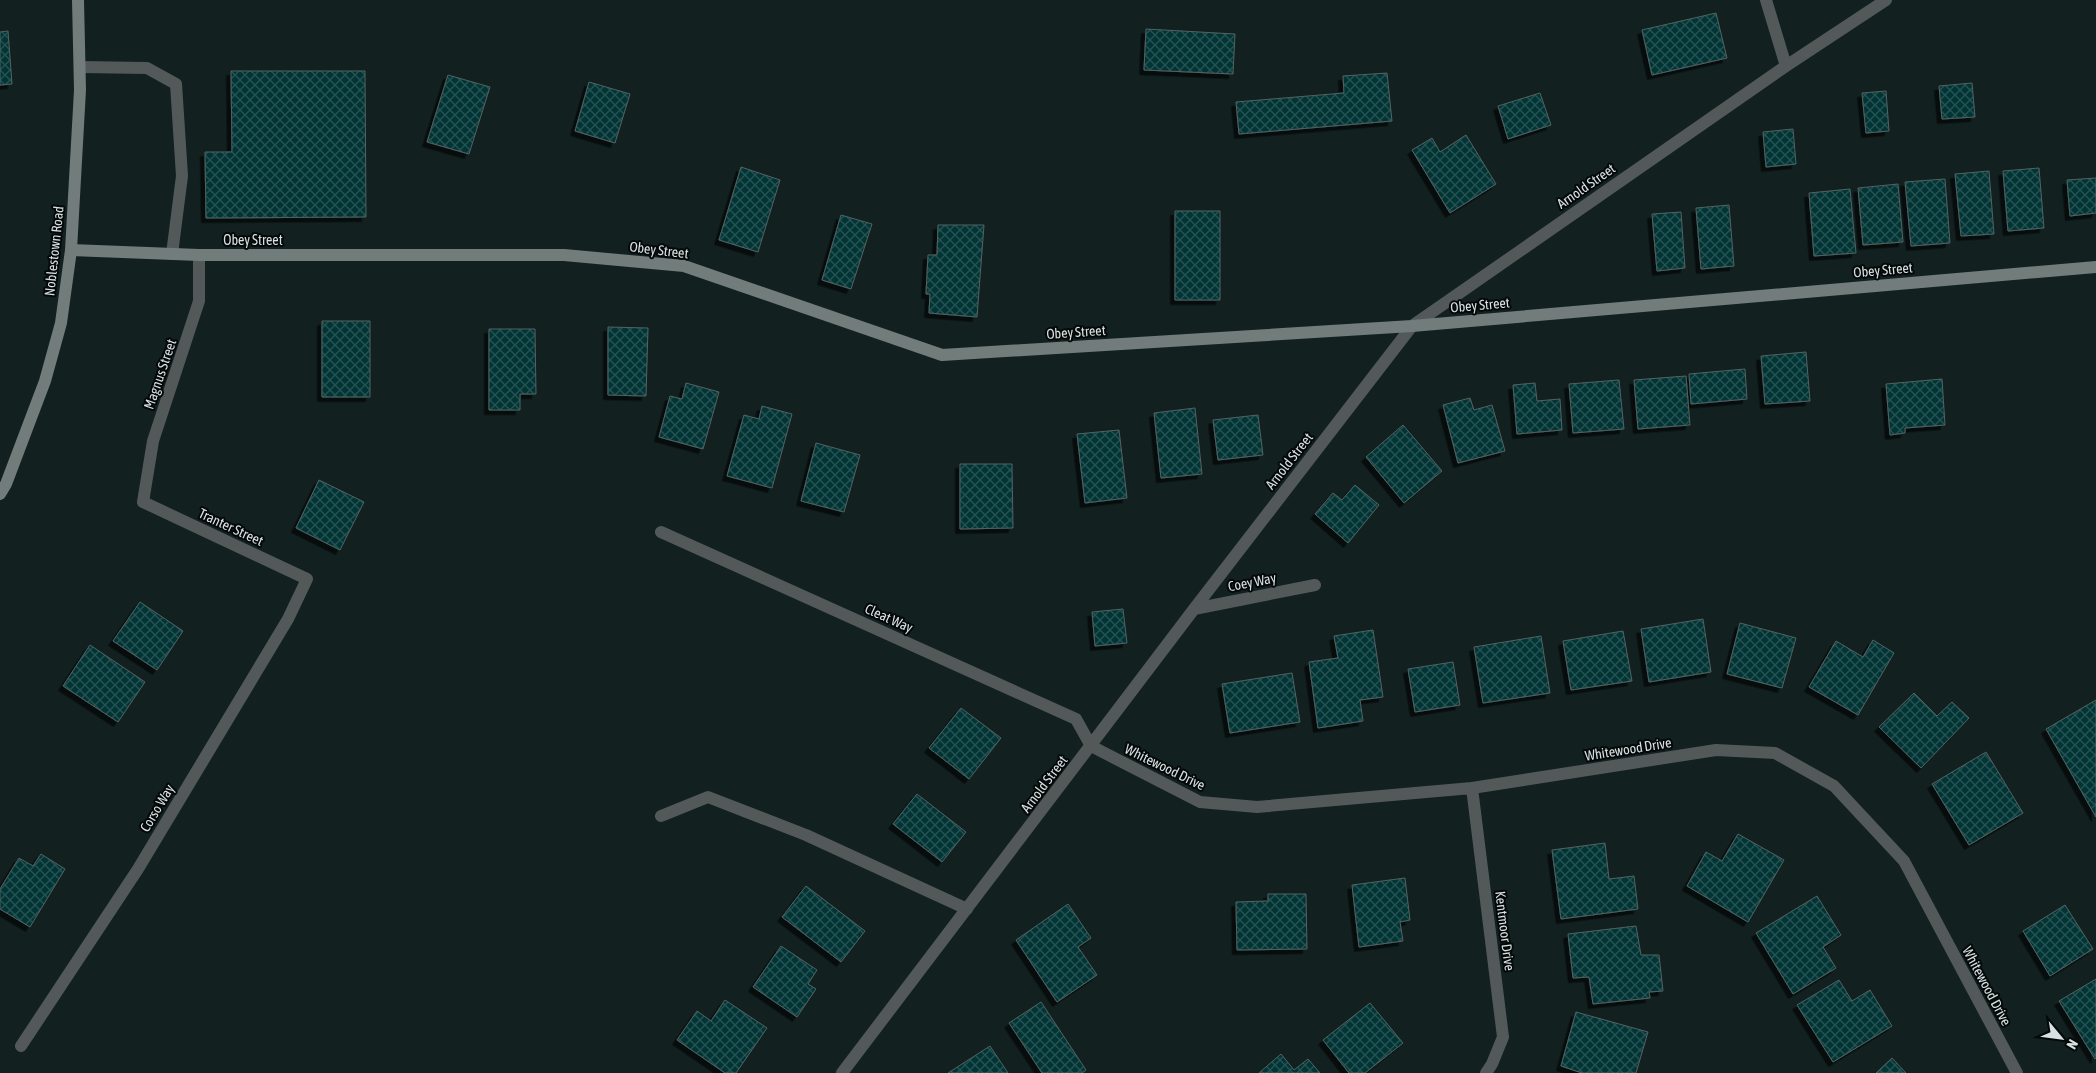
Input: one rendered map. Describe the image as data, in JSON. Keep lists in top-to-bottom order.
{
  "streets": {
    "street": [
      "Arnold Street",
      "Obey Street",
      "Noblestown Road",
      "Magnus Street",
      "Tranter Street",
      "Coey Way",
      "Cleat Way",
      "Whitewood Drive",
      "Corso Way",
      "Kentmoor Drive"
    ]
  },
  "crossings": [
    ["Arnold Street", "Obey Street"],
    ["Arnold Street", "Coey Way"],
    ["Arnold Street", "Cleat Way"],
    ["Arnold Street", "Whitewood Drive"],
    ["Obey Street", "Noblestown Road"],
    ["Obey Street", "Magnus Street"],
    ["Magnus Street", "Tranter Street"],
    ["Tranter Street", "Corso Way"],
    ["Cleat Way", "Whitewood Drive"],
    ["Whitewood Drive", "Kentmoor Drive"]
  ],
  "north": "bottom right"
}
